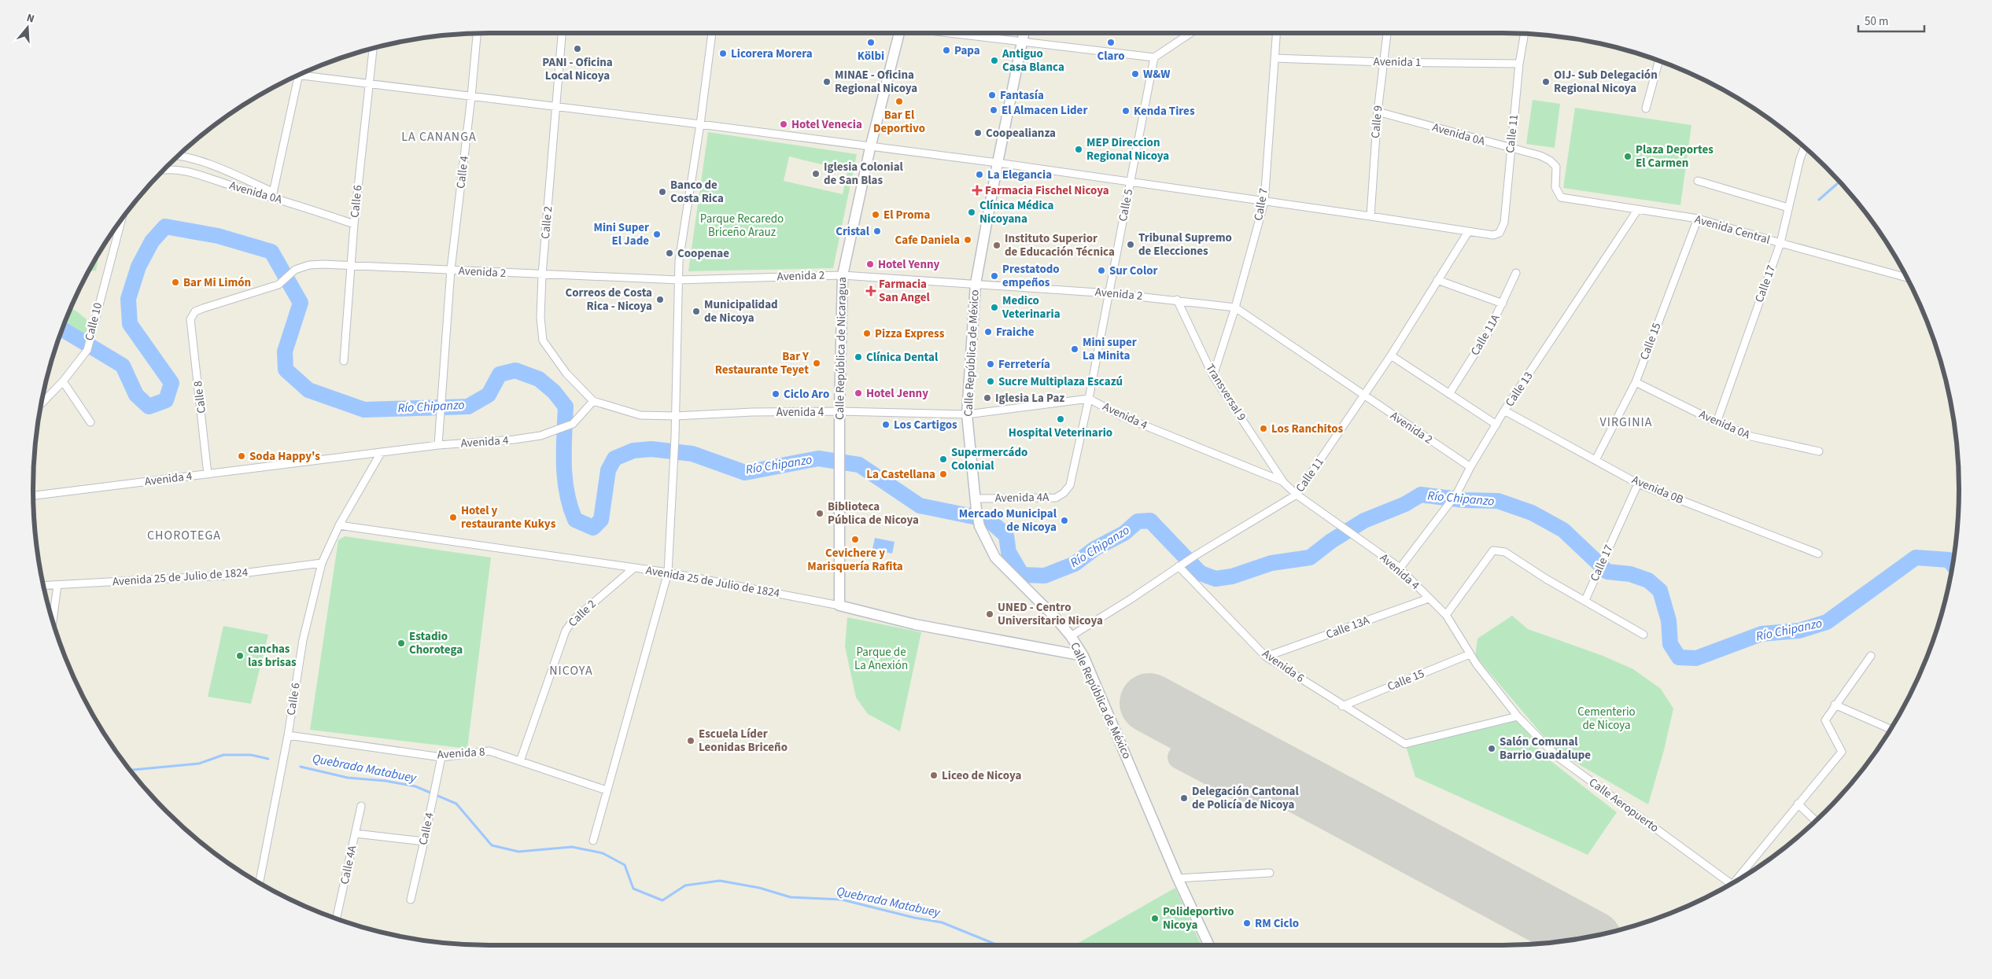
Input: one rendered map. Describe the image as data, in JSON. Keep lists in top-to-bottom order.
{
  "streets": {
    "main road": ["Calle República de Nicaragua", "Calle República de México", "Avenida 25 de Julio de 1824"],
    "street": [
      "Avenida 1",
      "Calle 9",
      "Calle 11",
      "Avenida 0A",
      "Calle 4",
      "Calle 6",
      "Calle 7",
      "Calle 5",
      "Calle 2",
      "Avenida Central",
      "Avenida 2",
      "Calle 17",
      "Calle 10",
      "Calle 11A",
      "Calle 15",
      "Calle 13",
      "Transversal 9",
      "Calle 8",
      "Avenida 4",
      "Avenida 0B",
      "Avenida 4A",
      "Calle 13A",
      "Avenida 6",
      "Avenida 8",
      "Calle Aeropuerto",
      "Calle 4A"
    ]
  },
  "crossings": [
    ["Avenida 1", "Calle 9"],
    ["Avenida 1", "Calle 11"],
    ["Avenida 1", "Calle 7"],
    ["Calle 9", "Avenida 0A"],
    ["Calle 11", "Avenida 0A"],
    ["Calle 11", "Avenida 2"],
    ["Calle 11", "Calle República de México"],
    ["Calle 11", "Avenida 4"],
    ["Calle 11", "Avenida 6"],
    ["Avenida 0A", "Calle 6"],
    ["Avenida 0A", "Avenida Central"],
    ["Avenida 0A", "Calle 17"],
    ["Avenida 0A", "Calle 15"],
    ["Calle 4", "Avenida 2"],
    ["Calle 4", "Avenida 4"],
    ["Calle 4", "Avenida 8"],
    ["Calle 6", "Avenida 2"],
    ["Calle 6", "Avenida 4"],
    ["Calle 6", "Avenida 25 de Julio de 1824"],
    ["Calle 6", "Avenida 8"],
    ["Calle 7", "Avenida 2"],
    ["Calle 7", "Transversal 9"],
    ["Calle 5", "Avenida 2"],
    ["Calle 5", "Avenida 4"],
    ["Calle 5", "Avenida 4A"],
    ["Calle 2", "Avenida 2"],
    ["Calle 2", "Avenida 4"],
    ["Calle 2", "Avenida 25 de Julio de 1824"],
    ["Calle 2", "Avenida 8"],
    ["Avenida Central", "Calle 17"],
    ["Avenida Central", "Calle 15"],
    ["Avenida Central", "Calle 13"],
    ["Avenida 2", "Calle República de Nicaragua"],
    ["Avenida 2", "Calle República de México"],
    ["Avenida 2", "Calle 13"],
    ["Avenida 2", "Transversal 9"],
    ["Avenida 2", "Calle 8"],
    ["Calle 17", "Avenida 0B"],
    ["Calle 15", "Avenida 4"],
    ["Calle 15", "Avenida 0B"],
    ["Calle 15", "Avenida 6"],
    ["Calle República de Nicaragua", "Avenida 4"],
    ["Calle República de Nicaragua", "Avenida 25 de Julio de 1824"],
    ["Calle República de México", "Avenida 4"],
    ["Calle República de México", "Avenida 4A"],
    ["Calle República de México", "Avenida 25 de Julio de 1824"],
    ["Calle 13", "Avenida 4"],
    ["Calle 13", "Avenida 0B"],
    ["Transversal 9", "Avenida 4"],
    ["Calle 8", "Avenida 4"],
    ["Avenida 4", "Calle 13A"],
    ["Avenida 4", "Avenida 6"],
    ["Avenida 4", "Calle Aeropuerto"],
    ["Calle 13A", "Avenida 6"],
    ["Avenida 6", "Calle Aeropuerto"]
  ],
  "districts": [
    "LA CANANGA",
    "VIRGINIA",
    "CHOROTEGA",
    "NICOYA"
  ],
  "water": ["Río Chipanzo", "Quebrada Matabuey"],
  "parks": ["Parque Recaredo Briceño Arauz", "Parque de La Anexión", "Cementerio de Nicoya"],
  "places": {
    "other": [
      "Kölbi",
      "Claro",
      "PANI - Oficina Local Nicoya",
      "Papa",
      "Licorera Morera",
      "Antiguo Casa Blanca",
      "W&W",
      "MINAE - Oficina Regional Nicoya",
      "OIJ- Sub Delegación Regional Nicoya",
      "Fantasía",
      "Bar El Deportivo",
      "El Almacen Lider",
      "Kenda Tires",
      "Hotel Venecia",
      "Coopealianza",
      "MEP Direccion Regional Nicoya",
      "Plaza Deportes El Carmen",
      "Iglesia Colonial de San Blas",
      "La Elegancia",
      "Banco de Costa Rica",
      "Clínica Médica Nicoyana",
      "El Proma",
      "Cristal",
      "Mini Super El Jade",
      "Cafe Daniela",
      "Tribunal Supremo de Elecciones",
      "Instituto Superior de Educación Técnica",
      "Coopenae",
      "Hotel Yenny",
      "Sur Color",
      "Prestatodo empeños",
      "Bar Mi Limón",
      "Correos de Costa Rica - Nicoya",
      "Medico Veterinaria",
      "Municipalidad de Nicoya",
      "Fraiche",
      "Pizza Express",
      "Mini super La Minita",
      "Clínica Dental",
      "Bar Y Restaurante Teyet",
      "Ferretería",
      "Sucre Multiplaza Escazú",
      "Hotel Jenny",
      "Ciclo Aro",
      "Iglesia La Paz",
      "Hospital Veterinario",
      "Los Cartigos",
      "Los Ranchitos",
      "Soda Happy's",
      "Supermercádo Colonial",
      "La Castellana",
      "Biblioteca Pública de Nicoya",
      "Hotel y restaurante Kukys",
      "Mercado Municipal de Nicoya",
      "Cevichere y Marisquería Rafita",
      "UNED - Centro Universitario Nicoya",
      "Estadio Chorotega",
      "canchas las brisas",
      "Escuela Líder Leonidas Briceño",
      "Salón Comunal Barrio Guadalupe",
      "Liceo de Nicoya",
      "Delegación Cantonal de Policía de Nicoya",
      "Polideportivo Nicoya",
      "RM Ciclo"
    ],
    "health": ["Farmacia Fischel Nicoya", "Farmacia San Angel"]
  },
  "scale_bar": "50 m",
  "north": "top"
}
